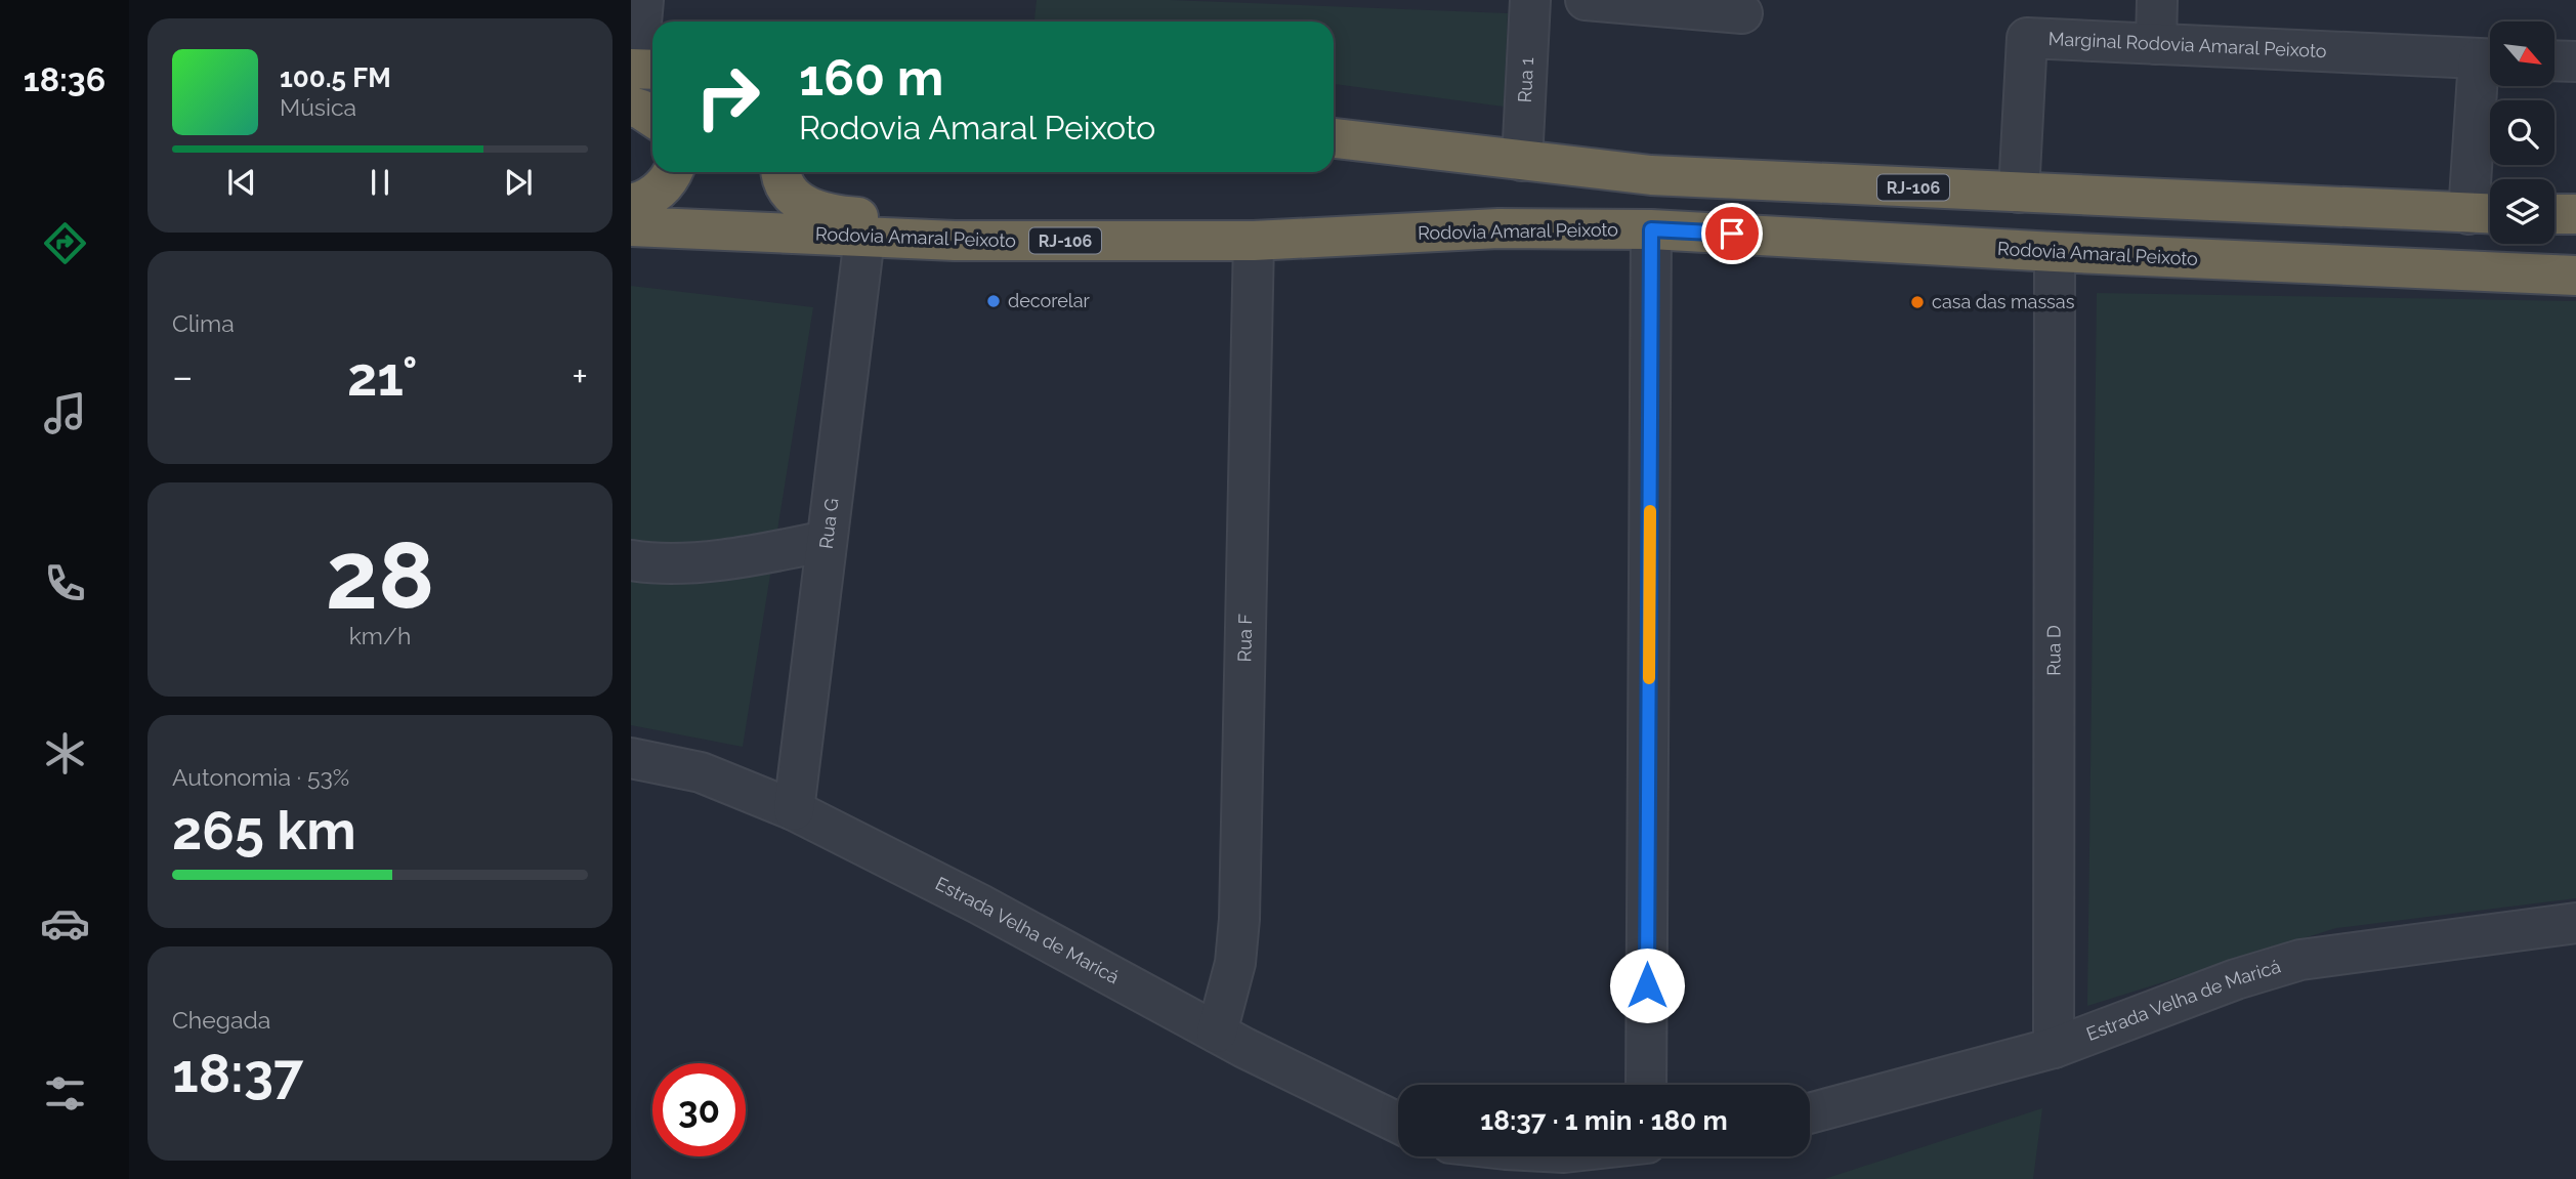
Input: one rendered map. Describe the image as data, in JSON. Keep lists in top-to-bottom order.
{
  "streets": {
    "highway": ["RJ-106", "Rodovia Amaral Peixoto"],
    "street": [
      "Marginal Rodovia Amaral Peixoto",
      "Rua 1",
      "Rua G",
      "Rua F",
      "Rua D",
      "Estrada Velha de Maricá"
    ]
  },
  "crossings": [
    ["Marginal Rodovia Amaral Peixoto", "RJ-106"],
    ["Rua 1", "RJ-106"],
    ["Rodovia Amaral Peixoto", "Rua G"],
    ["Rodovia Amaral Peixoto", "Rua F"],
    ["Rodovia Amaral Peixoto", "Rua D"],
    ["Rua G", "Estrada Velha de Maricá"],
    ["Rua F", "Estrada Velha de Maricá"],
    ["Rua D", "Estrada Velha de Maricá"]
  ],
  "places": ["decorelar", "casa das massas"],
  "north": "bottom right",
  "page": {
    "tabs": "18:36",
    "turn": ["160 m", "Rodovia Amaral Peixoto"],
    "song": ["100.5 FM", "Música"],
    "tile": [
      "Clima",
      ["28", "km/h"],
      ["Autonomia · 53%", "265 km"],
      ["Chegada", "18:37"]
    ],
    "heat": ["−", "21°", "+"],
    "limit": "30",
    "trip": "18:37 · 1 min · 180 m"
  }
}
